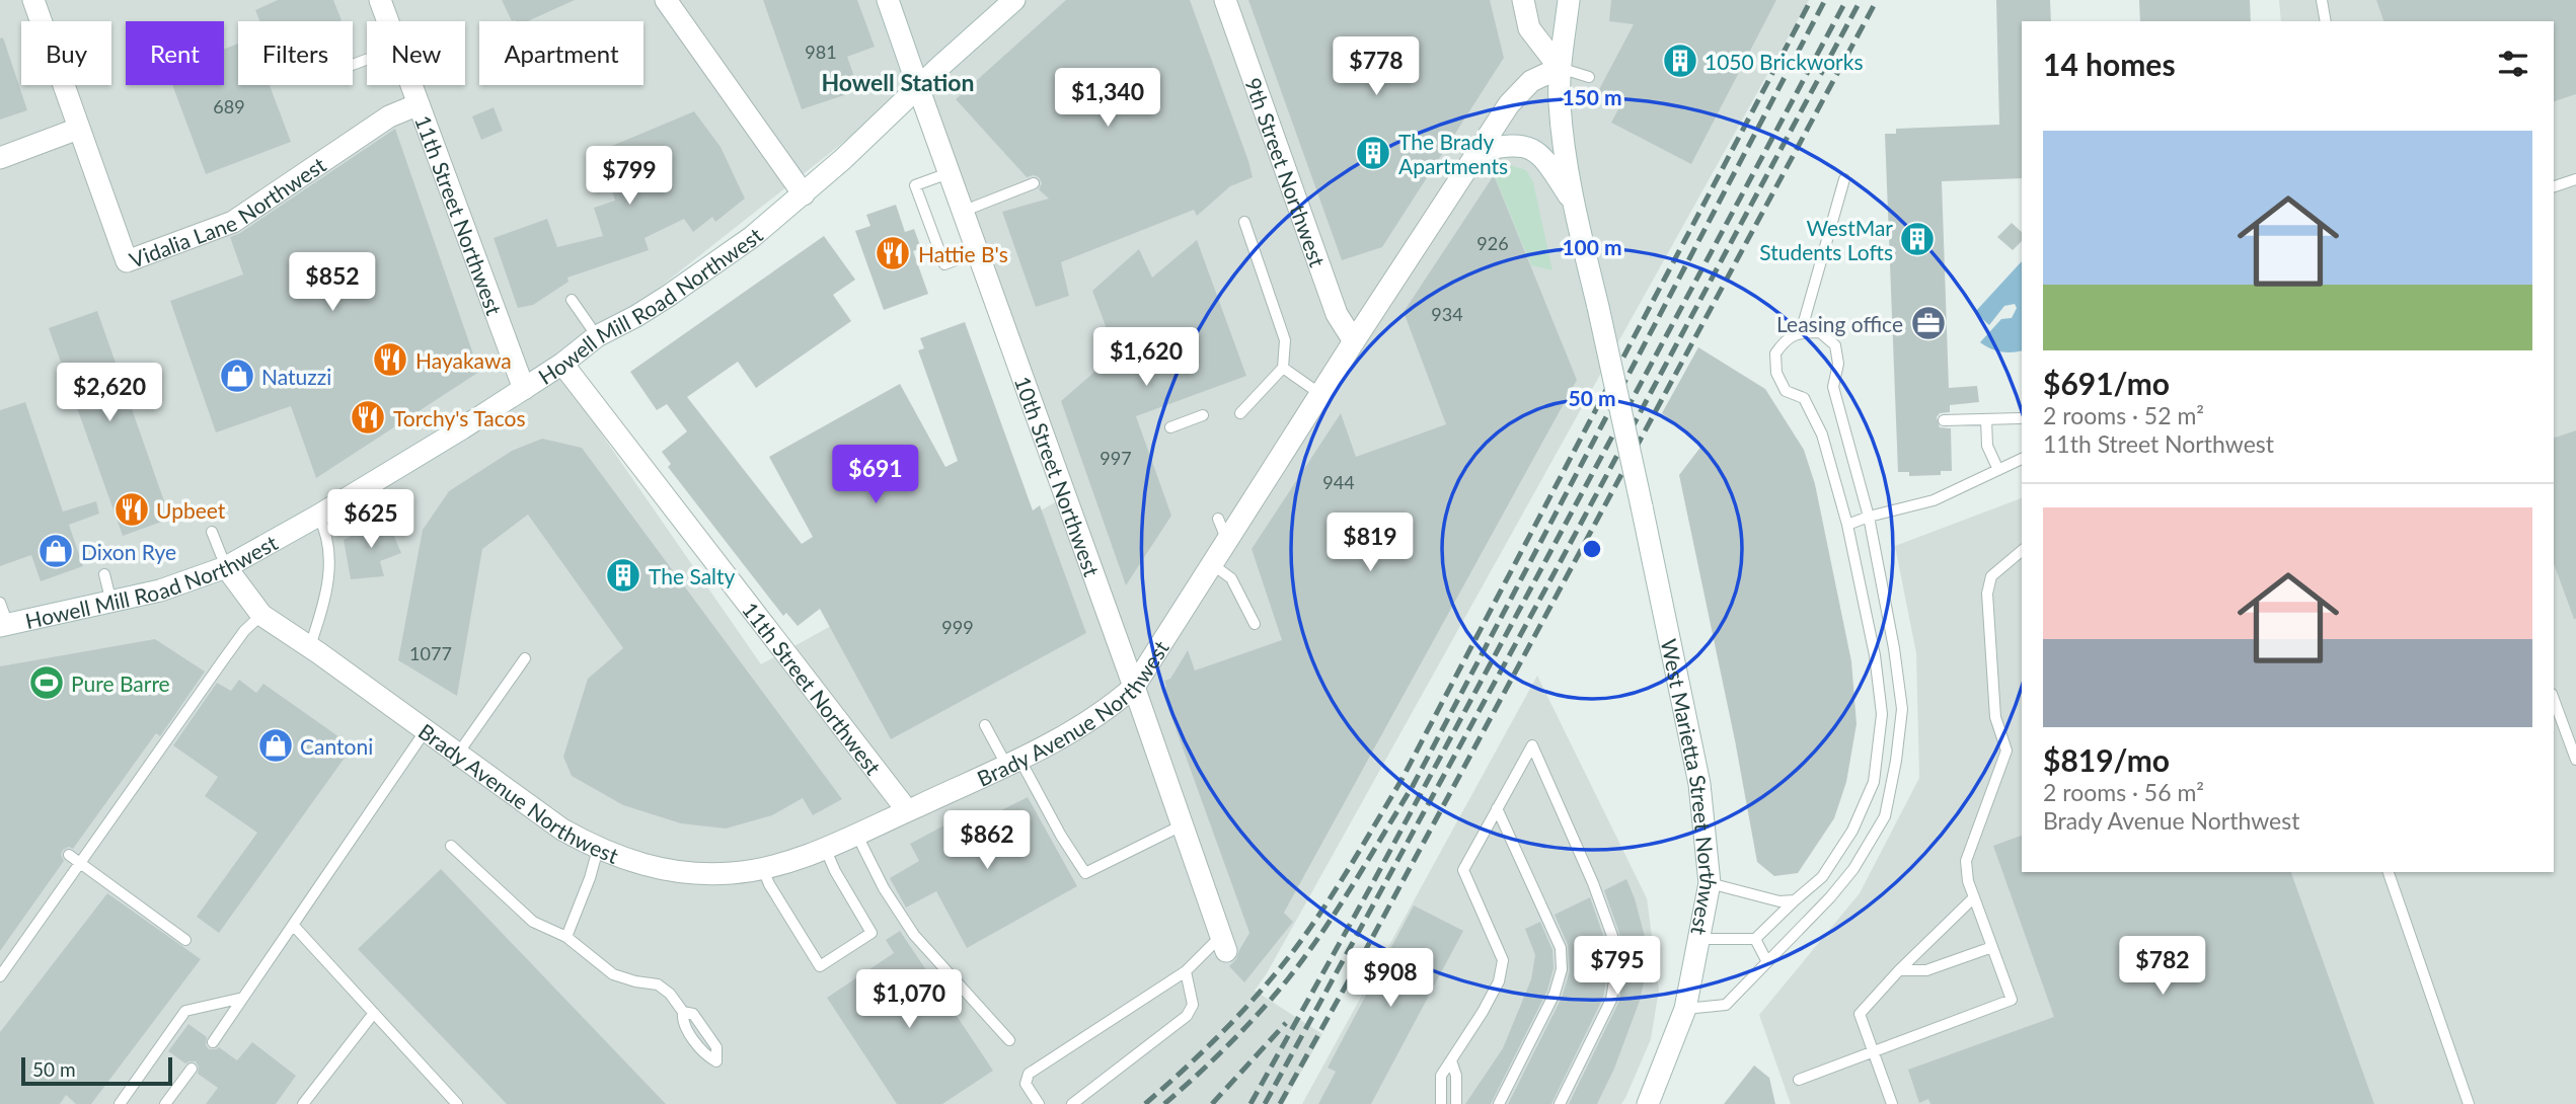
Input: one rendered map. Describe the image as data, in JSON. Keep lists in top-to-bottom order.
{
  "streets": {
    "street": [
      "9th Street Northwest",
      "Vidalia Lane Northwest",
      "11th Street Northwest",
      "Howell Mill Road Northwest",
      "10th Street Northwest",
      "Brady Avenue Northwest",
      "West Marietta Street Northwest"
    ]
  },
  "crossings": [
    ["9th Street Northwest", "Brady Avenue Northwest"],
    ["Vidalia Lane Northwest", "11th Street Northwest"],
    ["11th Street Northwest", "Howell Mill Road Northwest"],
    ["11th Street Northwest", "Brady Avenue Northwest"],
    ["Howell Mill Road Northwest", "10th Street Northwest"],
    ["Howell Mill Road Northwest", "Brady Avenue Northwest"],
    ["10th Street Northwest", "Brady Avenue Northwest"],
    ["Brady Avenue Northwest", "West Marietta Street Northwest"]
  ],
  "districts": ["Howell Station"],
  "places": {
    "building": [
      "1050 Brickworks",
      "The Brady Apartments",
      "WestMar Students Lofts",
      "The Salty"
    ],
    "restaurant": [
      "Hattie B's",
      "Hayakawa",
      "Torchy's Tacos",
      "Upbeet"
    ],
    "office": ["Leasing office"],
    "shop": ["Natuzzi", "Dixon Rye", "Cantoni"],
    "sports": ["Pure Barre"]
  },
  "house_numbers": [
    "981",
    "689",
    "926",
    "934",
    "997",
    "944",
    "999",
    "1077"
  ],
  "scale_bar": "50 m",
  "page": {
    "chip": [
      "Buy",
      "Rent",
      "Filters",
      "New",
      "Apartment"
    ],
    "heading": "14 homes",
    "price": [
      "$778",
      "$1,340",
      "$799",
      "$852",
      "$1,620",
      "$2,620",
      "$691",
      "$625",
      "$819",
      "$862",
      "$795",
      "$782",
      "$908",
      "$1,070"
    ],
    "list": [
      {
        "name": "$691/mo",
        "note": "2 rooms · 52 m² · 11th Street Northwest"
      },
      {
        "name": "$819/mo",
        "note": "2 rooms · 56 m² · Brady Avenue Northwest"
      }
    ],
    "scale": "50 m"
  },
  "rings": ["150 m", "100 m", "50 m"]
}
